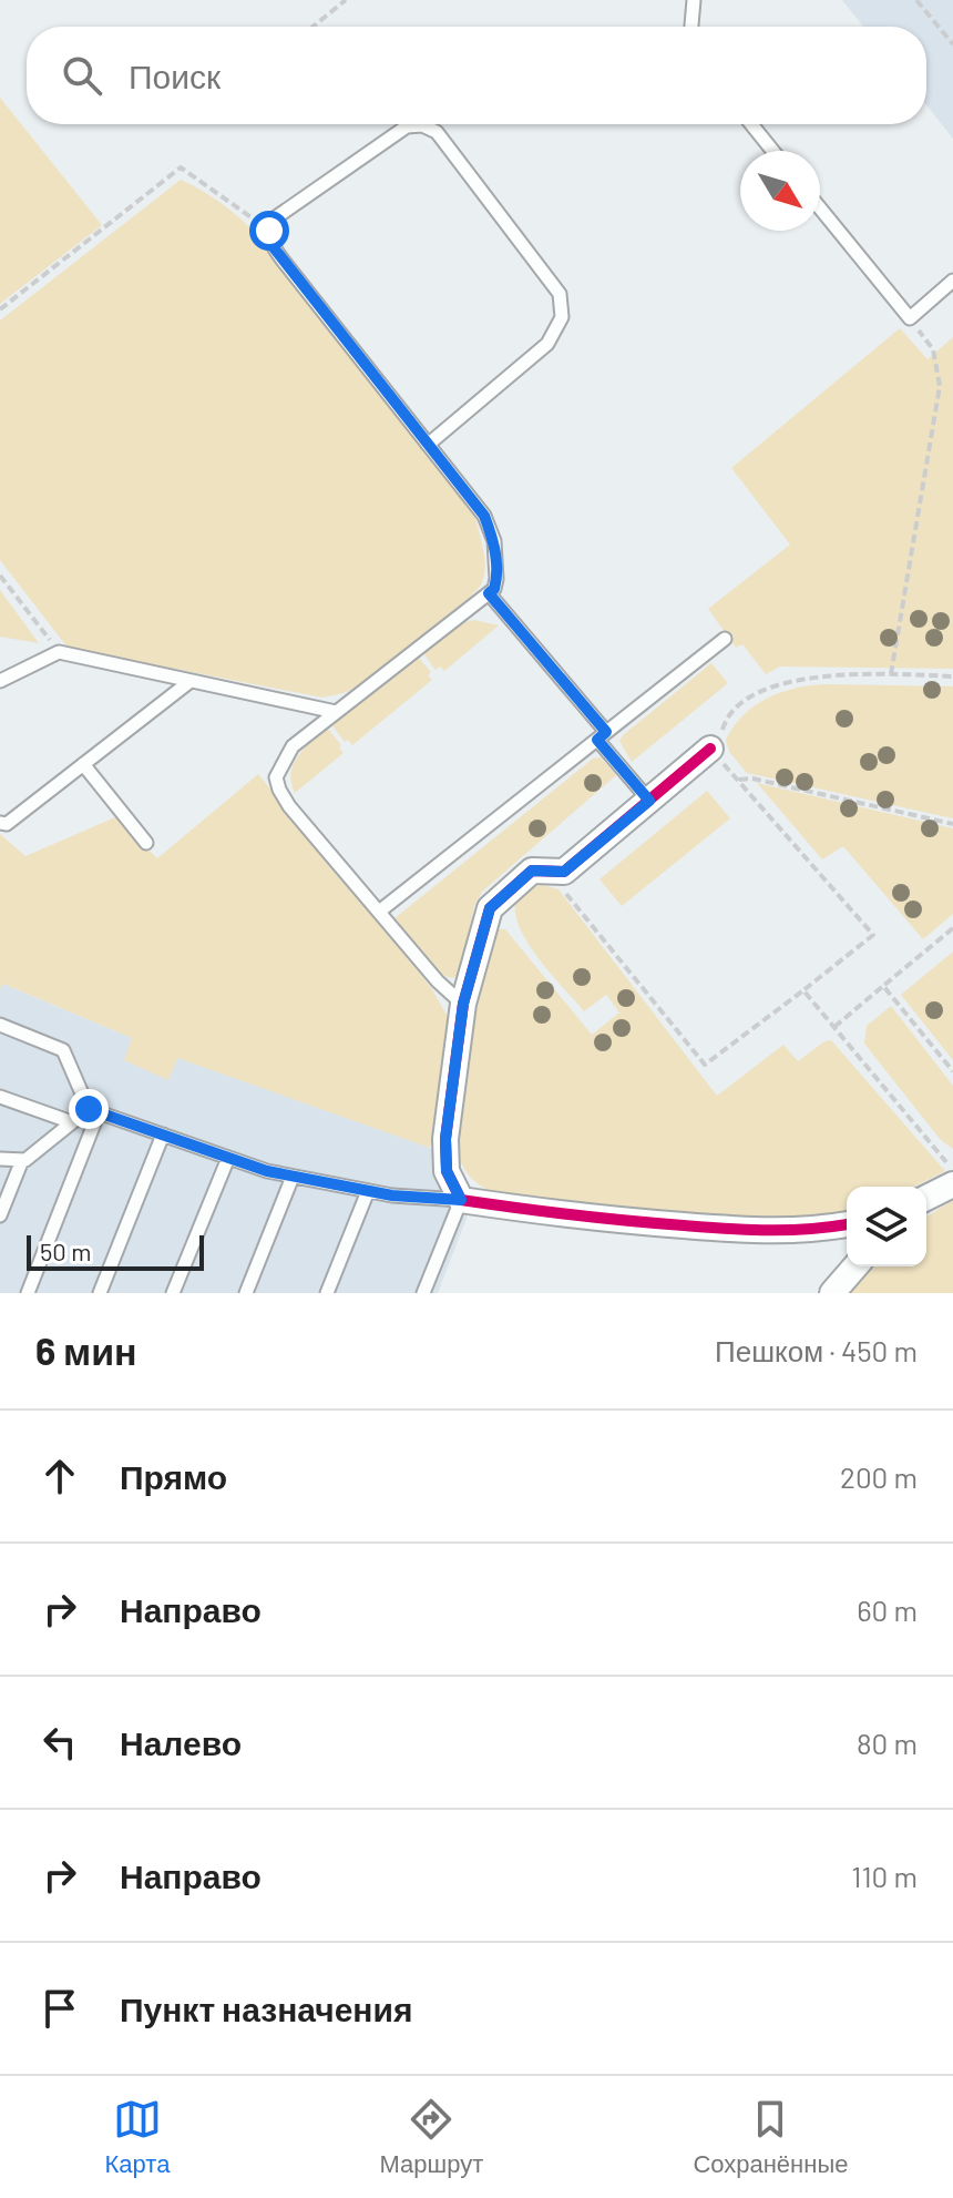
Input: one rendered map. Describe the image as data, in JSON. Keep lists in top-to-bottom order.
{
  "scale_bar": "50 m",
  "north": "bottom right",
  "page": {
    "search": "Поиск",
    "scale": "50 m",
    "heading": ["6 мин", "Пешком · 450 m"],
    "list": [
      ["Прямо", "200 m"],
      ["Направо", "60 m"],
      ["Налево", "80 m"],
      ["Направо", "110 m"],
      "Пункт назначения"
    ],
    "nav": ["Карта", "Маршрут", "Сохранённые"]
  }
}
